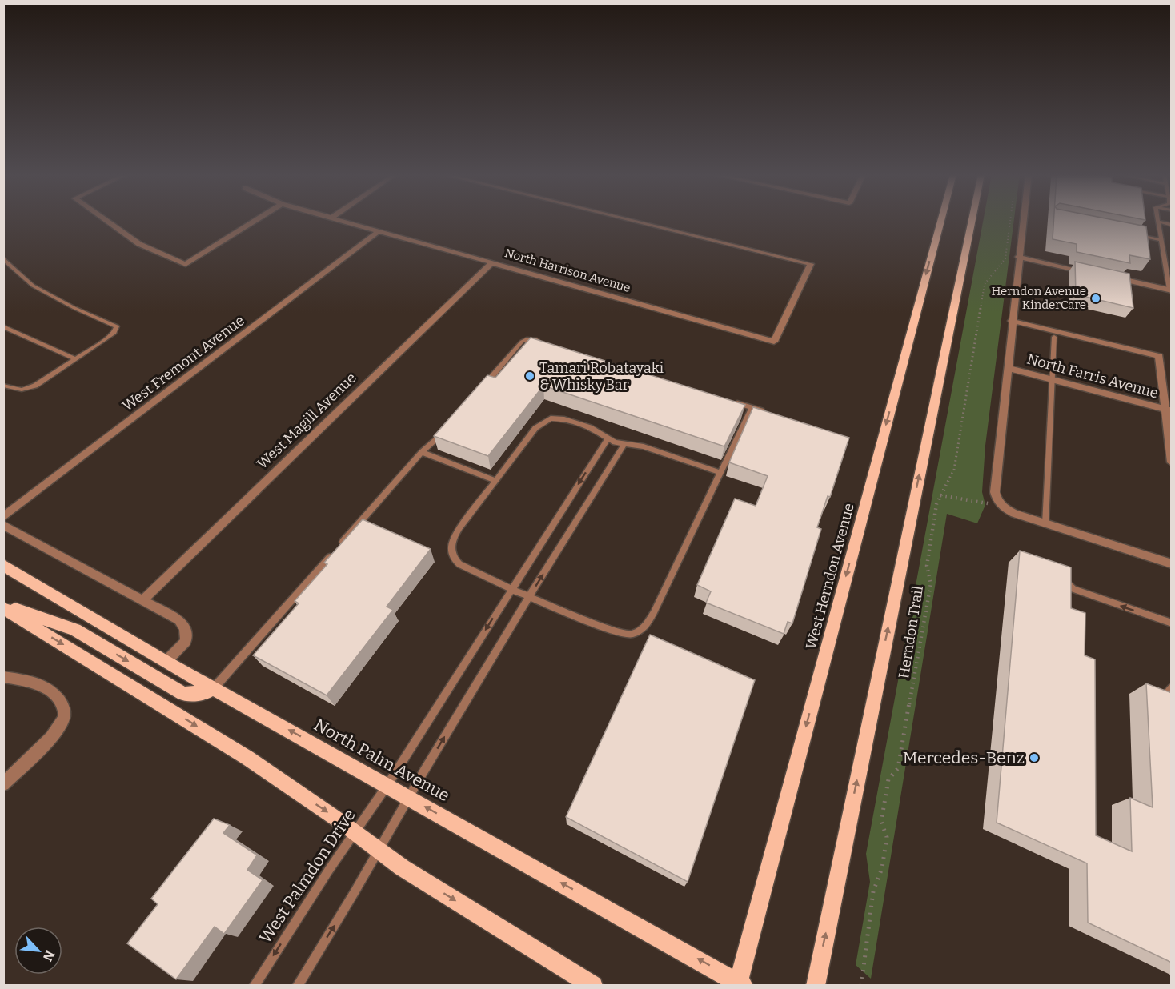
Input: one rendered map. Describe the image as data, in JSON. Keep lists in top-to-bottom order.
{
  "streets": {
    "main road": ["West Herndon Avenue", "North Palm Avenue"],
    "street": [
      "North Harrison Avenue",
      "West Fremont Avenue",
      "North Farris Avenue",
      "West Magill Avenue"
    ],
    "lane": ["West Palmdon Drive"],
    "path": ["Herndon Trail"]
  },
  "crossings": [
    ["North Harrison Avenue", "West Fremont Avenue"],
    ["North Harrison Avenue", "West Magill Avenue"],
    ["West Herndon Avenue", "North Palm Avenue"],
    ["North Palm Avenue", "West Palmdon Drive"]
  ],
  "places": ["Herndon Avenue KinderCare", "Tamari Robatayaki & Whisky Bar", "Mercedes-Benz"],
  "north": "bottom right"
}
